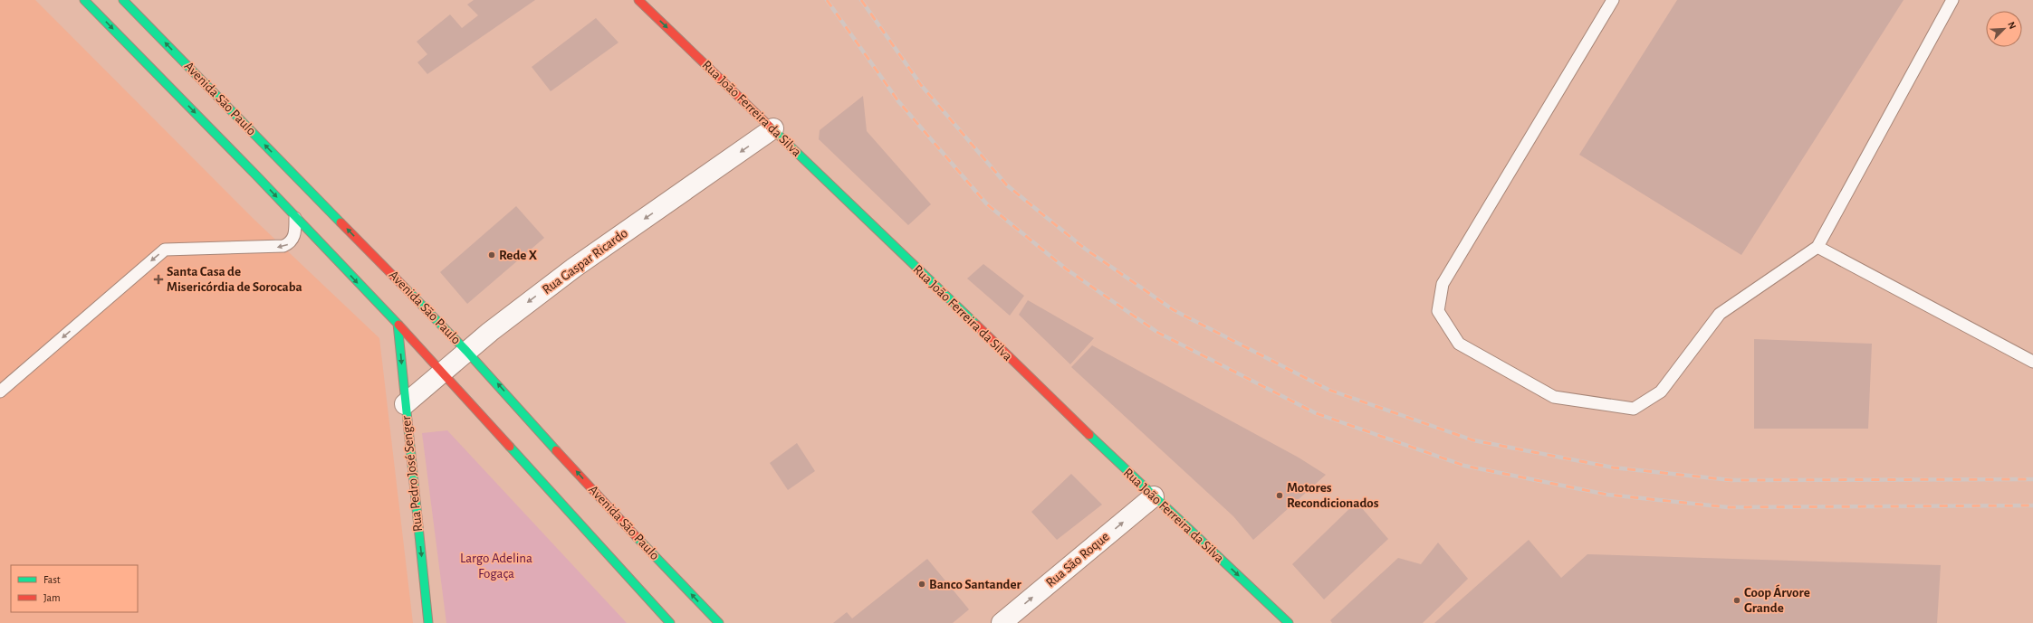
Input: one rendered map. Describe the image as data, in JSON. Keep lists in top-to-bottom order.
{
  "streets": {
    "main road": ["Avenida São Paulo", "Rua João Ferreira da Silva", "Rua Pedro José Senger"],
    "street": ["Rua Gaspar Ricardo", "Rua São Roque"]
  },
  "crossings": [
    ["Avenida São Paulo", "Rua Gaspar Ricardo"],
    ["Avenida São Paulo", "Rua Pedro José Senger"],
    ["Rua João Ferreira da Silva", "Rua Gaspar Ricardo"],
    ["Rua João Ferreira da Silva", "Rua São Roque"],
    ["Rua Gaspar Ricardo", "Rua Pedro José Senger"]
  ],
  "one_way": [
    "Rua João Ferreira da Silva",
    "Rua Gaspar Ricardo",
    "Rua Pedro José Senger",
    "Rua São Roque"
  ],
  "parks": ["Largo Adelina Fogaça"],
  "places": {
    "other": [
      "Rede X",
      "Motores Recondicionados",
      "Banco Santander",
      "Coop Árvore Grande"
    ],
    "health": ["Santa Casa de Misericórdia de Sorocaba"]
  },
  "legend": ["Fast", "Jam"],
  "north": "top right"
}
